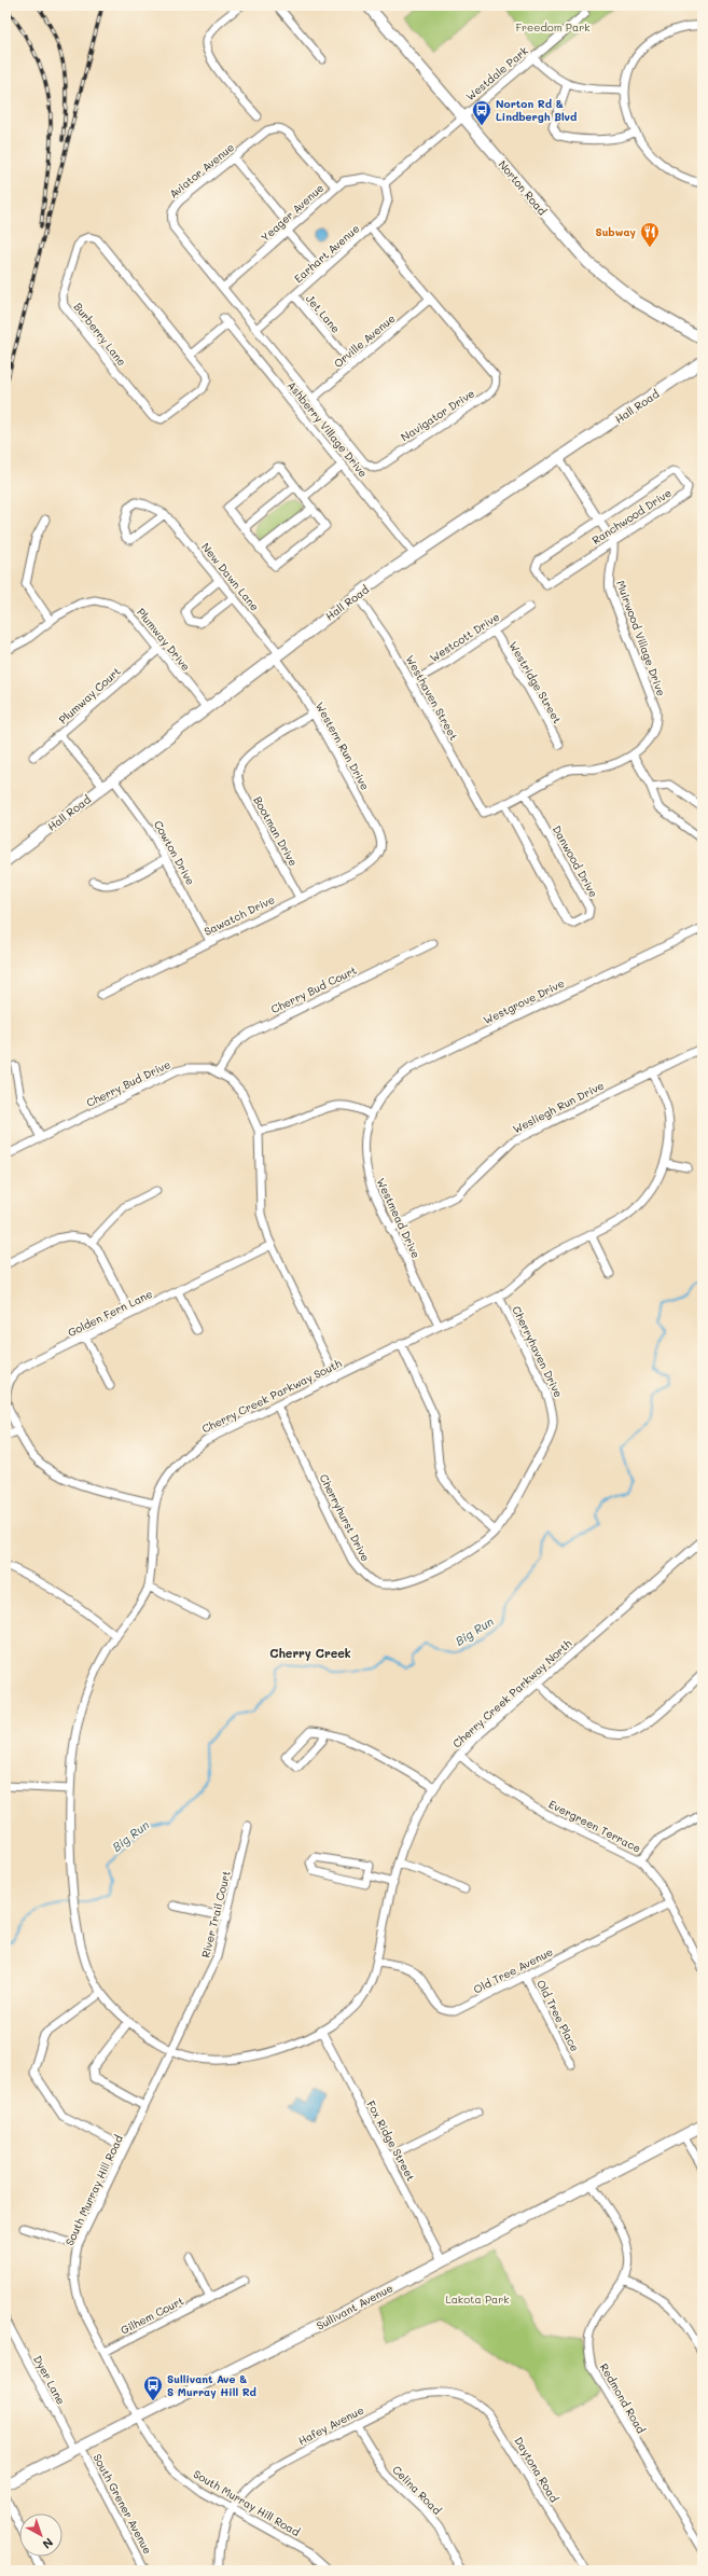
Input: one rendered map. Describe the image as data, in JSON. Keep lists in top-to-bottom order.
{
  "streets": {
    "main road": ["Norton Road", "Hall Road", "Sullivant Avenue"],
    "street": [
      "Westdale Park",
      "Aviator Avenue",
      "Yeager Avenue",
      "Earhart Avenue",
      "Jet Lane",
      "Burberry Lane",
      "Orville Avenue",
      "Navigator Drive",
      "Ashberry Village Drive",
      "Ranchwood Drive",
      "New Dawn Lane",
      "Westcott Drive",
      "Muirwood Village Drive",
      "Plumway Drive",
      "Westridge Street",
      "Plumway Court",
      "Westhaven Street",
      "Western Run Drive",
      "Bootman Drive",
      "Cowton Drive",
      "Danwood Drive",
      "Sawatch Drive",
      "Cherry Bud Court",
      "Westgrove Drive",
      "Cherry Bud Drive",
      "Wesliegh Run Drive",
      "Westmead Drive",
      "Golden Fern Lane",
      "Cherryhaven Drive",
      "Cherry Creek Parkway South",
      "Cherryhurst Drive",
      "Cherry Creek Parkway North",
      "Evergreen Terrace",
      "River Trail Court",
      "Old Tree Avenue",
      "Old Tree Place",
      "Fox Ridge Street",
      "South Murray Hill Road",
      "Gilhem Court",
      "Dyer Lane",
      "Redmond Road",
      "Hafey Avenue",
      "Daytona Road",
      "Celina Road",
      "South Grener Avenue"
    ]
  },
  "crossings": [
    ["Westdale Park", "Norton Road"],
    ["Westdale Park", "Yeager Avenue"],
    ["Westdale Park", "Earhart Avenue"],
    ["Aviator Avenue", "Yeager Avenue"],
    ["Aviator Avenue", "Earhart Avenue"],
    ["Aviator Avenue", "Navigator Drive"],
    ["Yeager Avenue", "Earhart Avenue"],
    ["Earhart Avenue", "Jet Lane"],
    ["Earhart Avenue", "Navigator Drive"],
    ["Jet Lane", "Orville Avenue"],
    ["Burberry Lane", "Ashberry Village Drive"],
    ["Orville Avenue", "Navigator Drive"],
    ["Hall Road", "Ashberry Village Drive"],
    ["Hall Road", "New Dawn Lane"],
    ["Hall Road", "Muirwood Village Drive"],
    ["Hall Road", "Plumway Drive"],
    ["Hall Road", "Westhaven Street"],
    ["Hall Road", "Western Run Drive"],
    ["Hall Road", "Cowton Drive"],
    ["Ranchwood Drive", "Muirwood Village Drive"],
    ["New Dawn Lane", "Western Run Drive"],
    ["Westcott Drive", "Westridge Street"],
    ["Westcott Drive", "Westhaven Street"],
    ["Muirwood Village Drive", "Westhaven Street"],
    ["Muirwood Village Drive", "Danwood Drive"],
    ["Plumway Drive", "Plumway Court"],
    ["Western Run Drive", "Bootman Drive"],
    ["Western Run Drive", "Sawatch Drive"],
    ["Bootman Drive", "Sawatch Drive"],
    ["Cowton Drive", "Sawatch Drive"],
    ["Cherry Bud Court", "Cherry Bud Drive"],
    ["Westgrove Drive", "Westmead Drive"],
    ["Cherry Bud Drive", "Golden Fern Lane"],
    ["Cherry Bud Drive", "Cherry Creek Parkway South"],
    ["Wesliegh Run Drive", "Westmead Drive"],
    ["Wesliegh Run Drive", "Cherry Creek Parkway South"],
    ["Westmead Drive", "Cherry Creek Parkway South"],
    ["Golden Fern Lane", "Cherry Creek Parkway South"],
    ["Cherryhaven Drive", "Cherry Creek Parkway South"],
    ["Cherryhaven Drive", "Cherryhurst Drive"],
    ["Cherry Creek Parkway South", "Cherryhurst Drive"],
    ["Cherry Creek Parkway South", "Cherry Creek Parkway North"],
    ["Cherry Creek Parkway South", "River Trail Court"],
    ["Cherry Creek Parkway South", "South Murray Hill Road"],
    ["Cherry Creek Parkway North", "Evergreen Terrace"],
    ["Cherry Creek Parkway North", "River Trail Court"],
    ["Cherry Creek Parkway North", "Old Tree Avenue"],
    ["Cherry Creek Parkway North", "Fox Ridge Street"],
    ["Cherry Creek Parkway North", "South Murray Hill Road"],
    ["Evergreen Terrace", "Old Tree Avenue"],
    ["River Trail Court", "South Murray Hill Road"],
    ["Old Tree Avenue", "Old Tree Place"],
    ["Fox Ridge Street", "Sullivant Avenue"],
    ["South Murray Hill Road", "Sullivant Avenue"],
    ["South Murray Hill Road", "Gilhem Court"],
    ["South Murray Hill Road", "Hafey Avenue"],
    ["Sullivant Avenue", "Dyer Lane"],
    ["Sullivant Avenue", "Redmond Road"],
    ["Sullivant Avenue", "South Grener Avenue"],
    ["Dyer Lane", "South Grener Avenue"],
    ["Hafey Avenue", "Daytona Road"],
    ["Hafey Avenue", "Celina Road"]
  ],
  "districts": ["Cherry Creek"],
  "water": ["Big Run"],
  "parks": ["Freedom Park", "Lakota Park"],
  "places": {
    "bus stop": ["Norton Rd & Lindbergh Blvd", "Sullivant Ave & S Murray Hill Rd"],
    "restaurant": ["Subway"]
  },
  "north": "bottom right"
}
